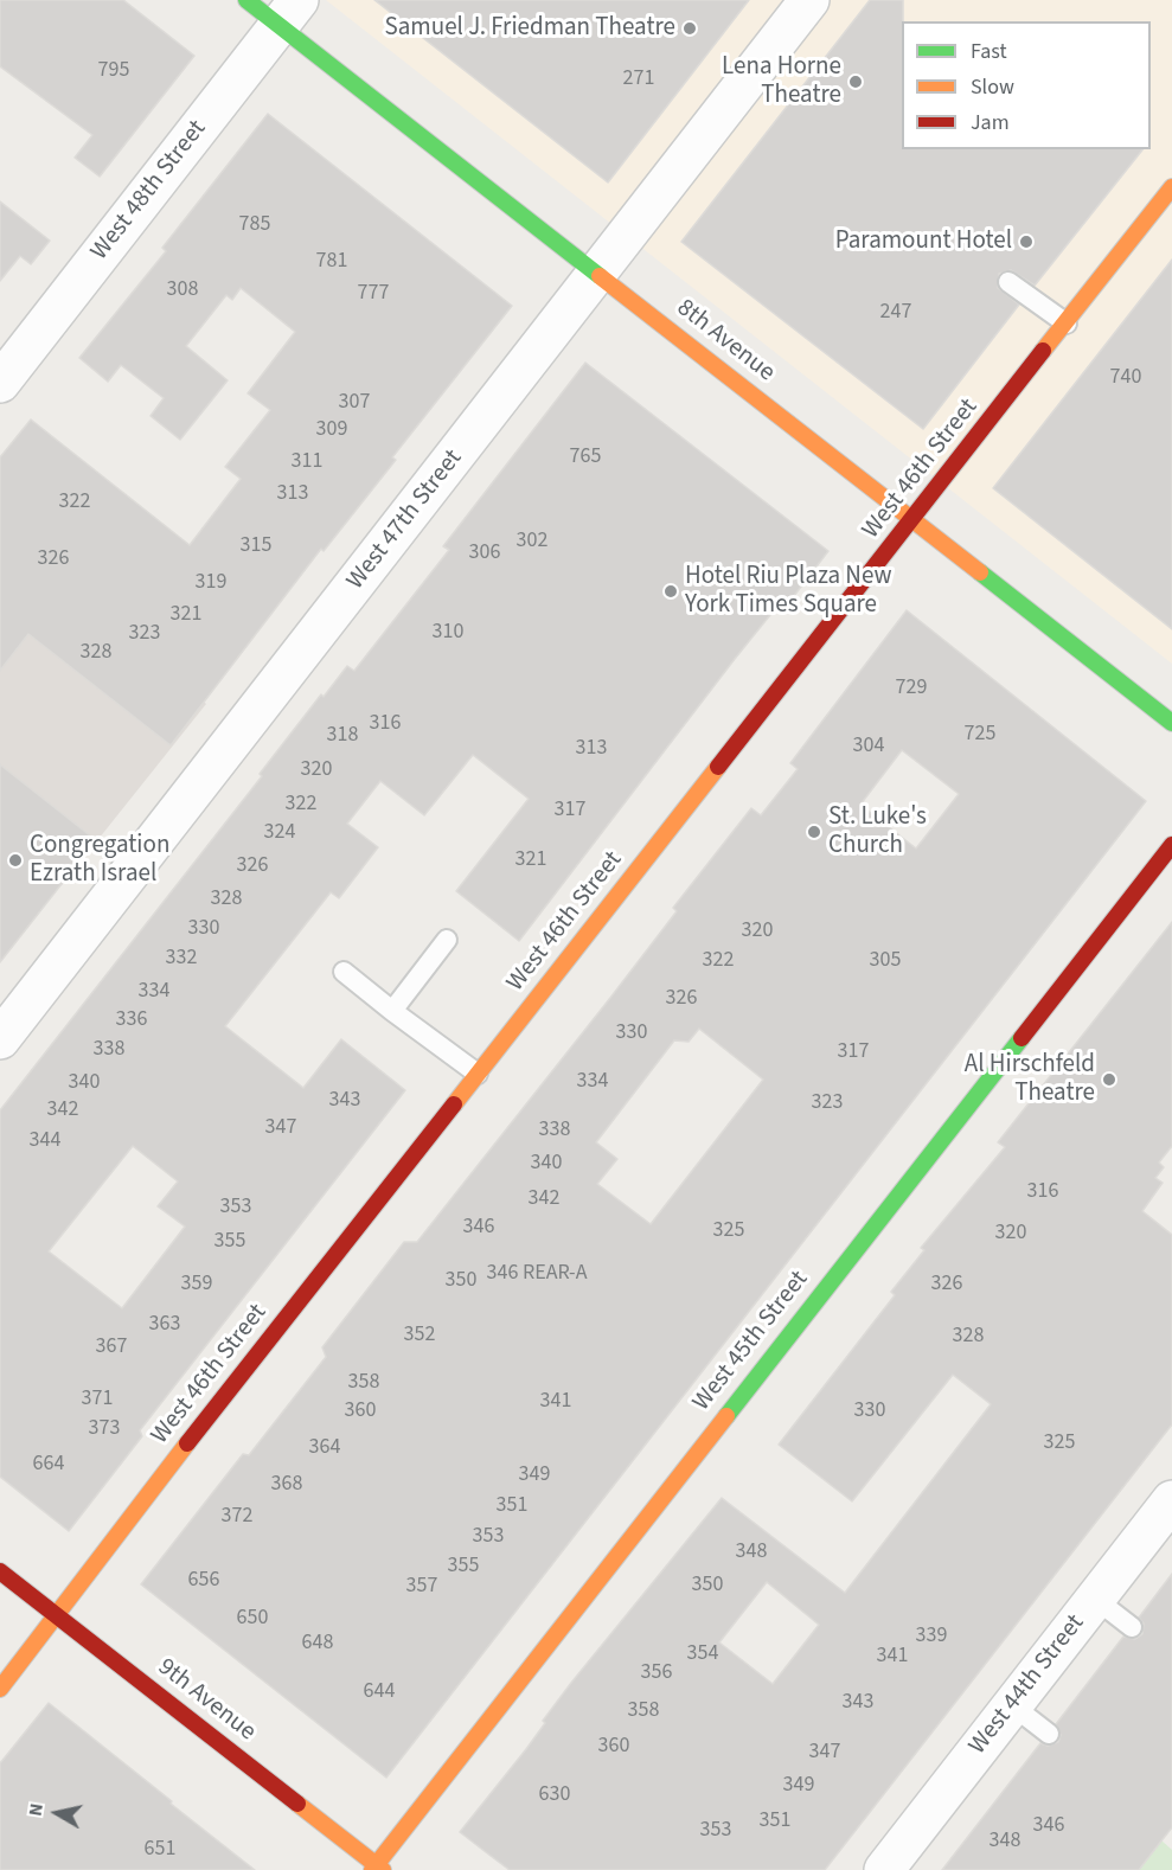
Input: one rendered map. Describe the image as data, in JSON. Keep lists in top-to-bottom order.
{
  "streets": {
    "main road": [
      "8th Avenue",
      "West 46th Street",
      "West 45th Street",
      "9th Avenue"
    ],
    "street": ["West 48th Street", "West 47th Street", "West 44th Street"]
  },
  "crossings": [
    ["West 48th Street", "8th Avenue"],
    ["8th Avenue", "West 46th Street"],
    ["8th Avenue", "West 47th Street"],
    ["West 46th Street", "9th Avenue"],
    ["West 45th Street", "9th Avenue"]
  ],
  "places": [
    "Samuel J. Friedman Theatre",
    "Lena Horne Theatre",
    "Paramount Hotel",
    "Hotel Riu Plaza New York Times Square",
    "St. Luke's Church",
    "Congregation Ezrath Israel",
    "Al Hirschfeld Theatre"
  ],
  "house_numbers": [
    "795",
    "271",
    "785",
    "781",
    "308",
    "777",
    "247",
    "740",
    "307",
    "309",
    "765",
    "311",
    "313",
    "322",
    "302",
    "315",
    "306",
    "326",
    "319",
    "321",
    "310",
    "323",
    "328",
    "729",
    "316",
    "725",
    "318",
    "304",
    "313",
    "320",
    "322",
    "317",
    "324",
    "321",
    "326",
    "328",
    "330",
    "320",
    "332",
    "322",
    "305",
    "334",
    "326",
    "336",
    "330",
    "338",
    "317",
    "334",
    "340",
    "343",
    "323",
    "342",
    "347",
    "338",
    "344",
    "340",
    "316",
    "342",
    "353",
    "346",
    "325",
    "320",
    "355",
    "346 REAR-A",
    "350",
    "359",
    "326",
    "363",
    "352",
    "328",
    "367",
    "358",
    "371",
    "341",
    "360",
    "330",
    "373",
    "325",
    "364",
    "664",
    "349",
    "368",
    "351",
    "372",
    "353",
    "348",
    "355",
    "656",
    "350",
    "357",
    "650",
    "339",
    "648",
    "354",
    "341",
    "356",
    "644",
    "343",
    "358",
    "360",
    "347",
    "349",
    "630",
    "351",
    "346",
    "353",
    "348",
    "651"
  ],
  "legend": ["Fast", "Slow", "Jam"],
  "north": "left"
}
